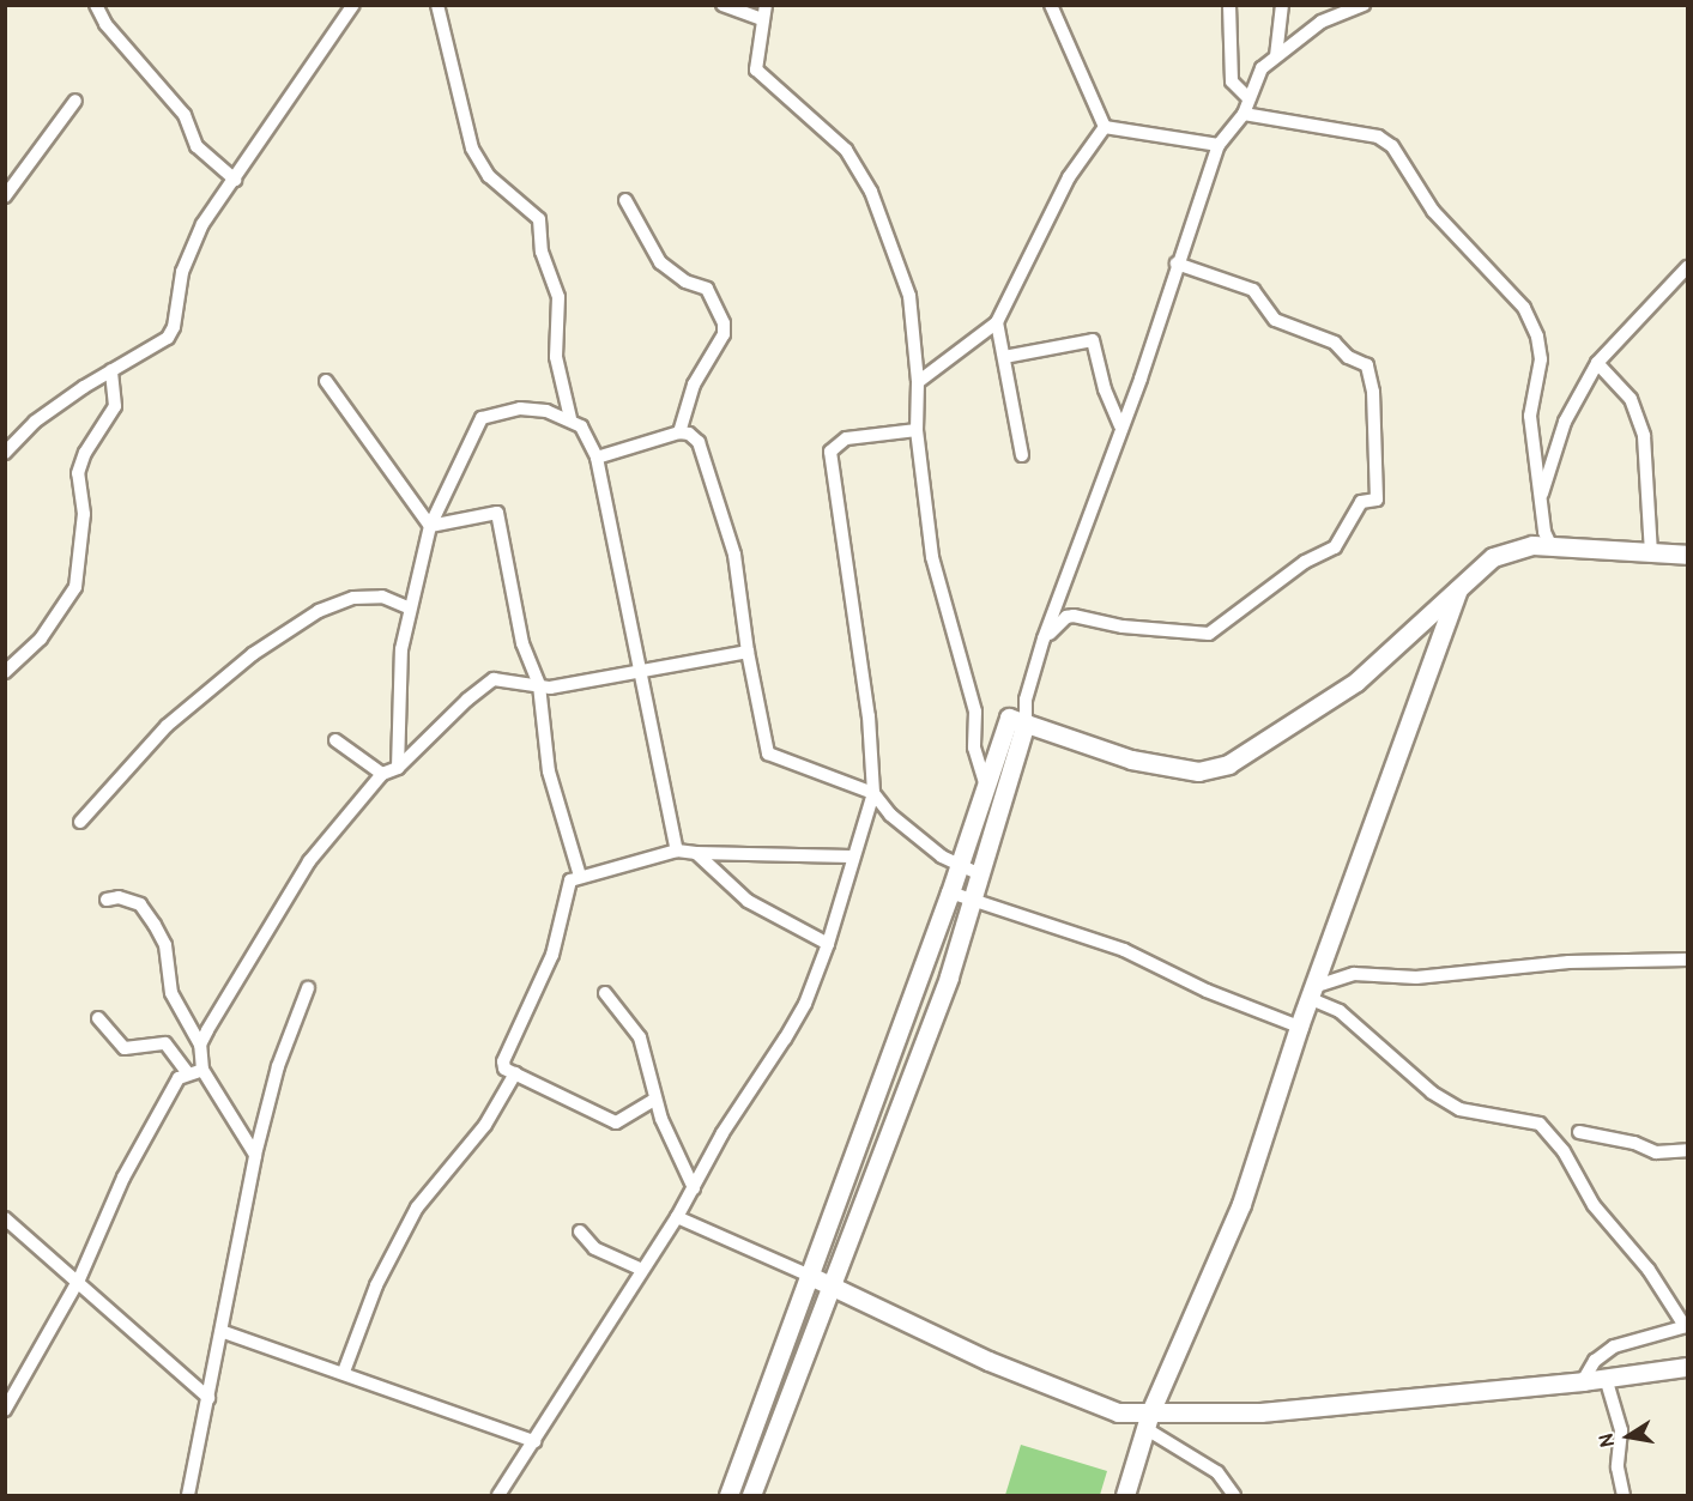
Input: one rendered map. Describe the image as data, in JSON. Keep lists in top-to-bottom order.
{
  "north": "left"
}
